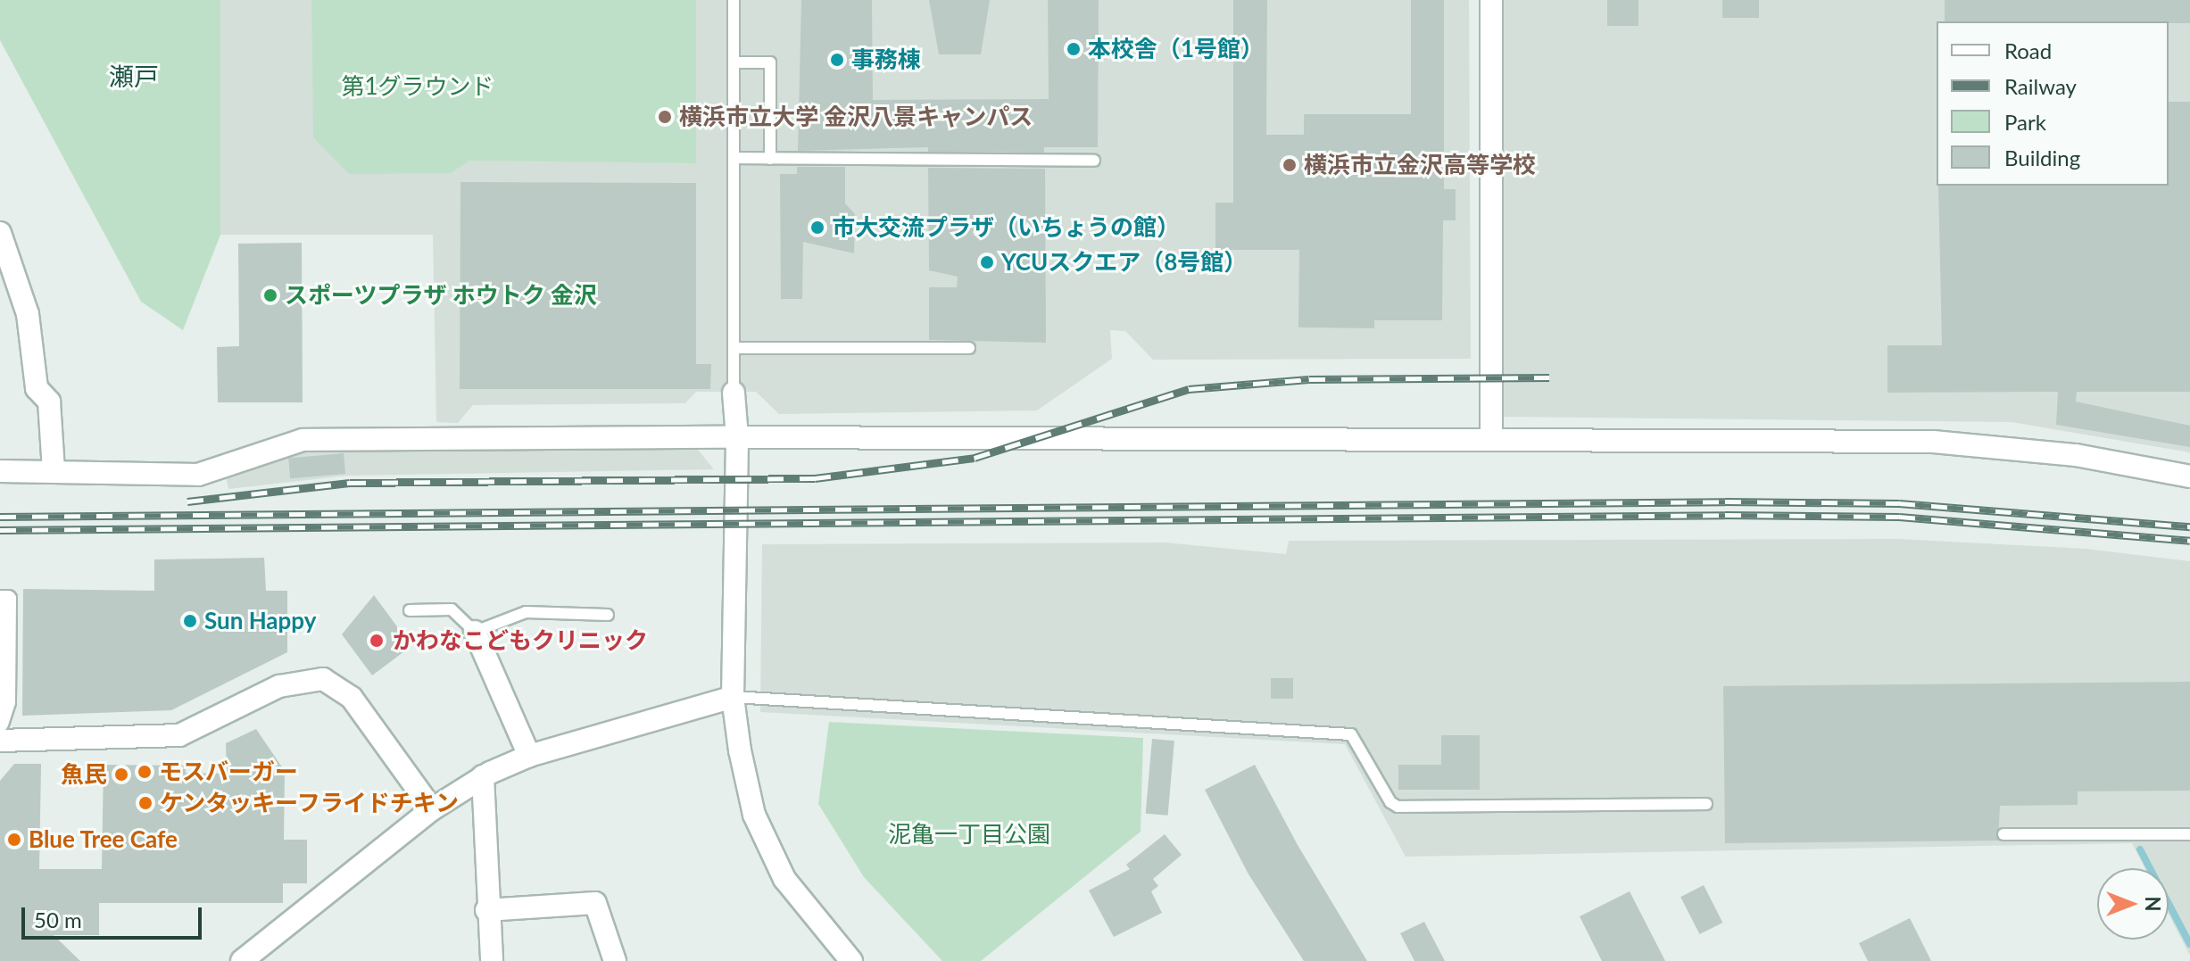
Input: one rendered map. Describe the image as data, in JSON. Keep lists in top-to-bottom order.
{
  "districts": ["瀬戸"],
  "parks": ["第1グラウンド", "泥亀一丁目公園"],
  "places": [
    "本校舎（1号館）",
    "事務棟",
    "横浜市立大学 金沢八景キャンパス",
    "横浜市立金沢高等学校",
    "市大交流プラザ（いちょうの館）",
    "YCUスクエア（8号館）",
    "スポーツプラザ ホウトク 金沢",
    "Sun Happy",
    "かわなこどもクリニック",
    "モスバーガー",
    "魚民",
    "ケンタッキーフライドチキン",
    "Blue Tree Cafe"
  ],
  "legend": [
    "Road",
    "Railway",
    "Park",
    "Building"
  ],
  "scale_bar": "50 m",
  "north": "right"
}
